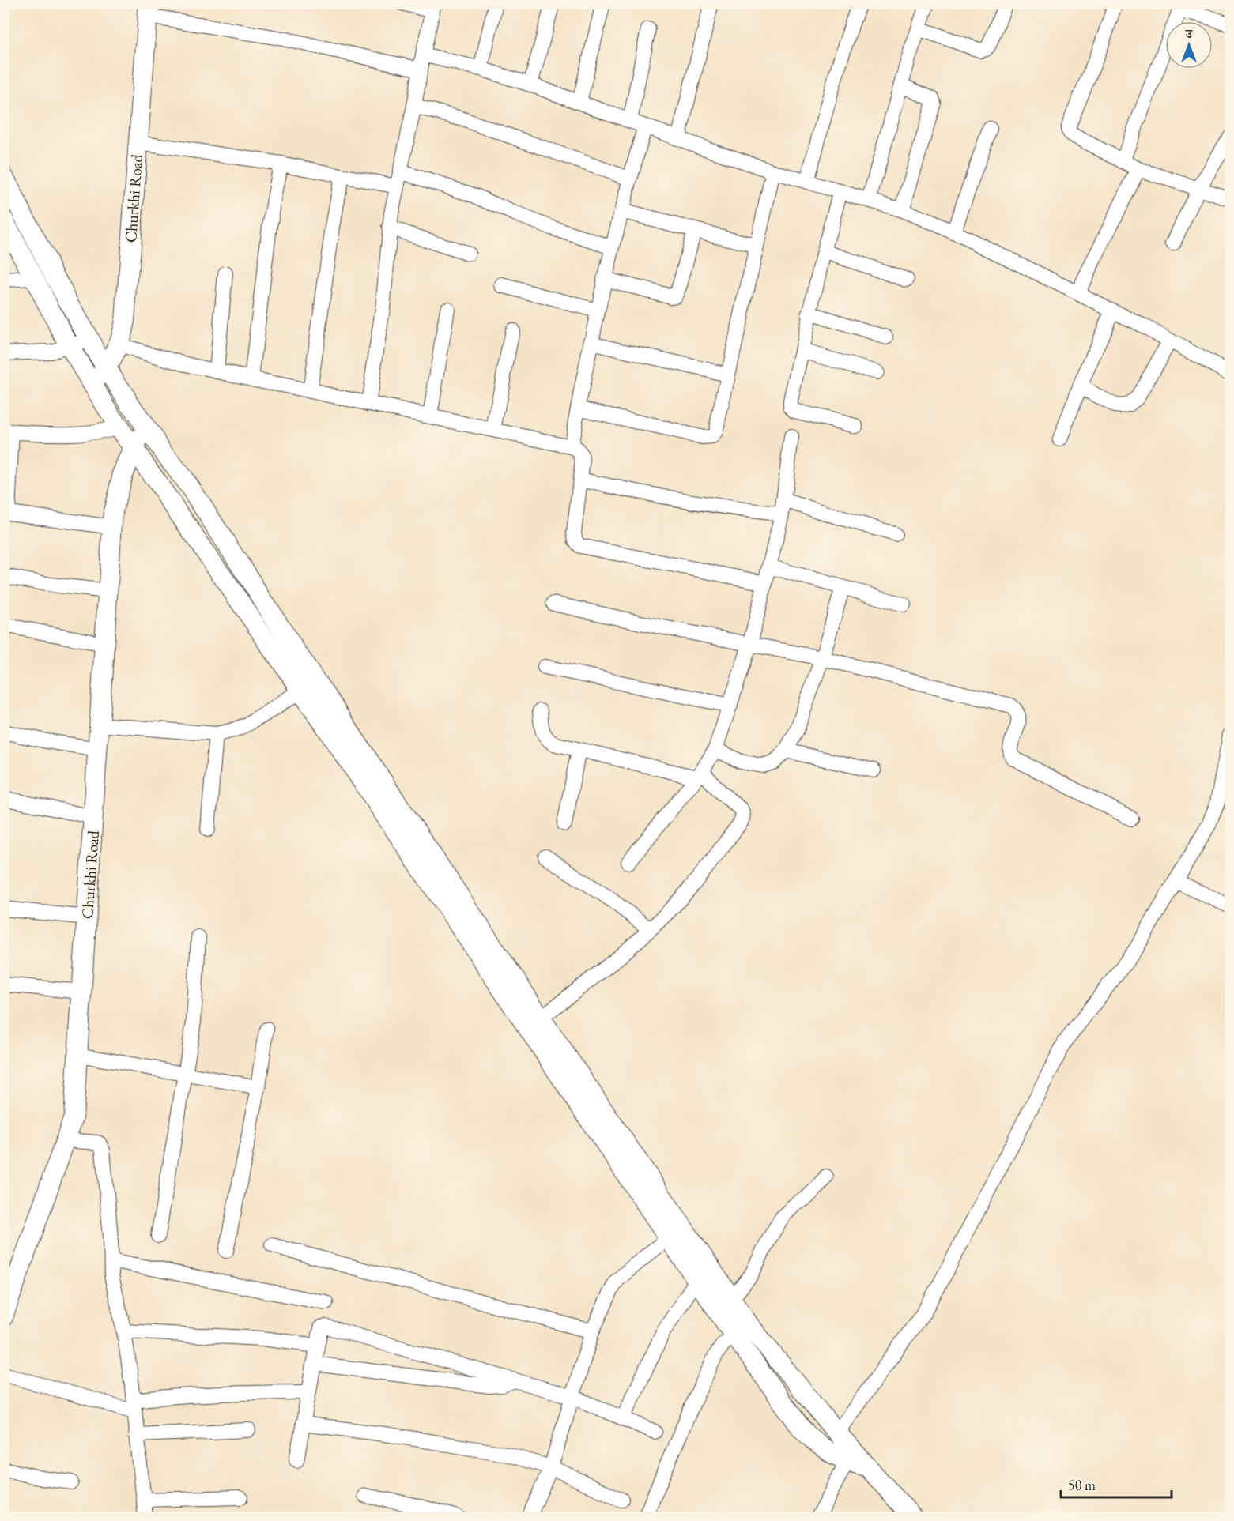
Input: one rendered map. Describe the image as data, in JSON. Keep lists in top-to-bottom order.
{
  "streets": {
    "street": ["Churkhi Road"]
  },
  "scale_bar": "50 m",
  "north": "top"
}
